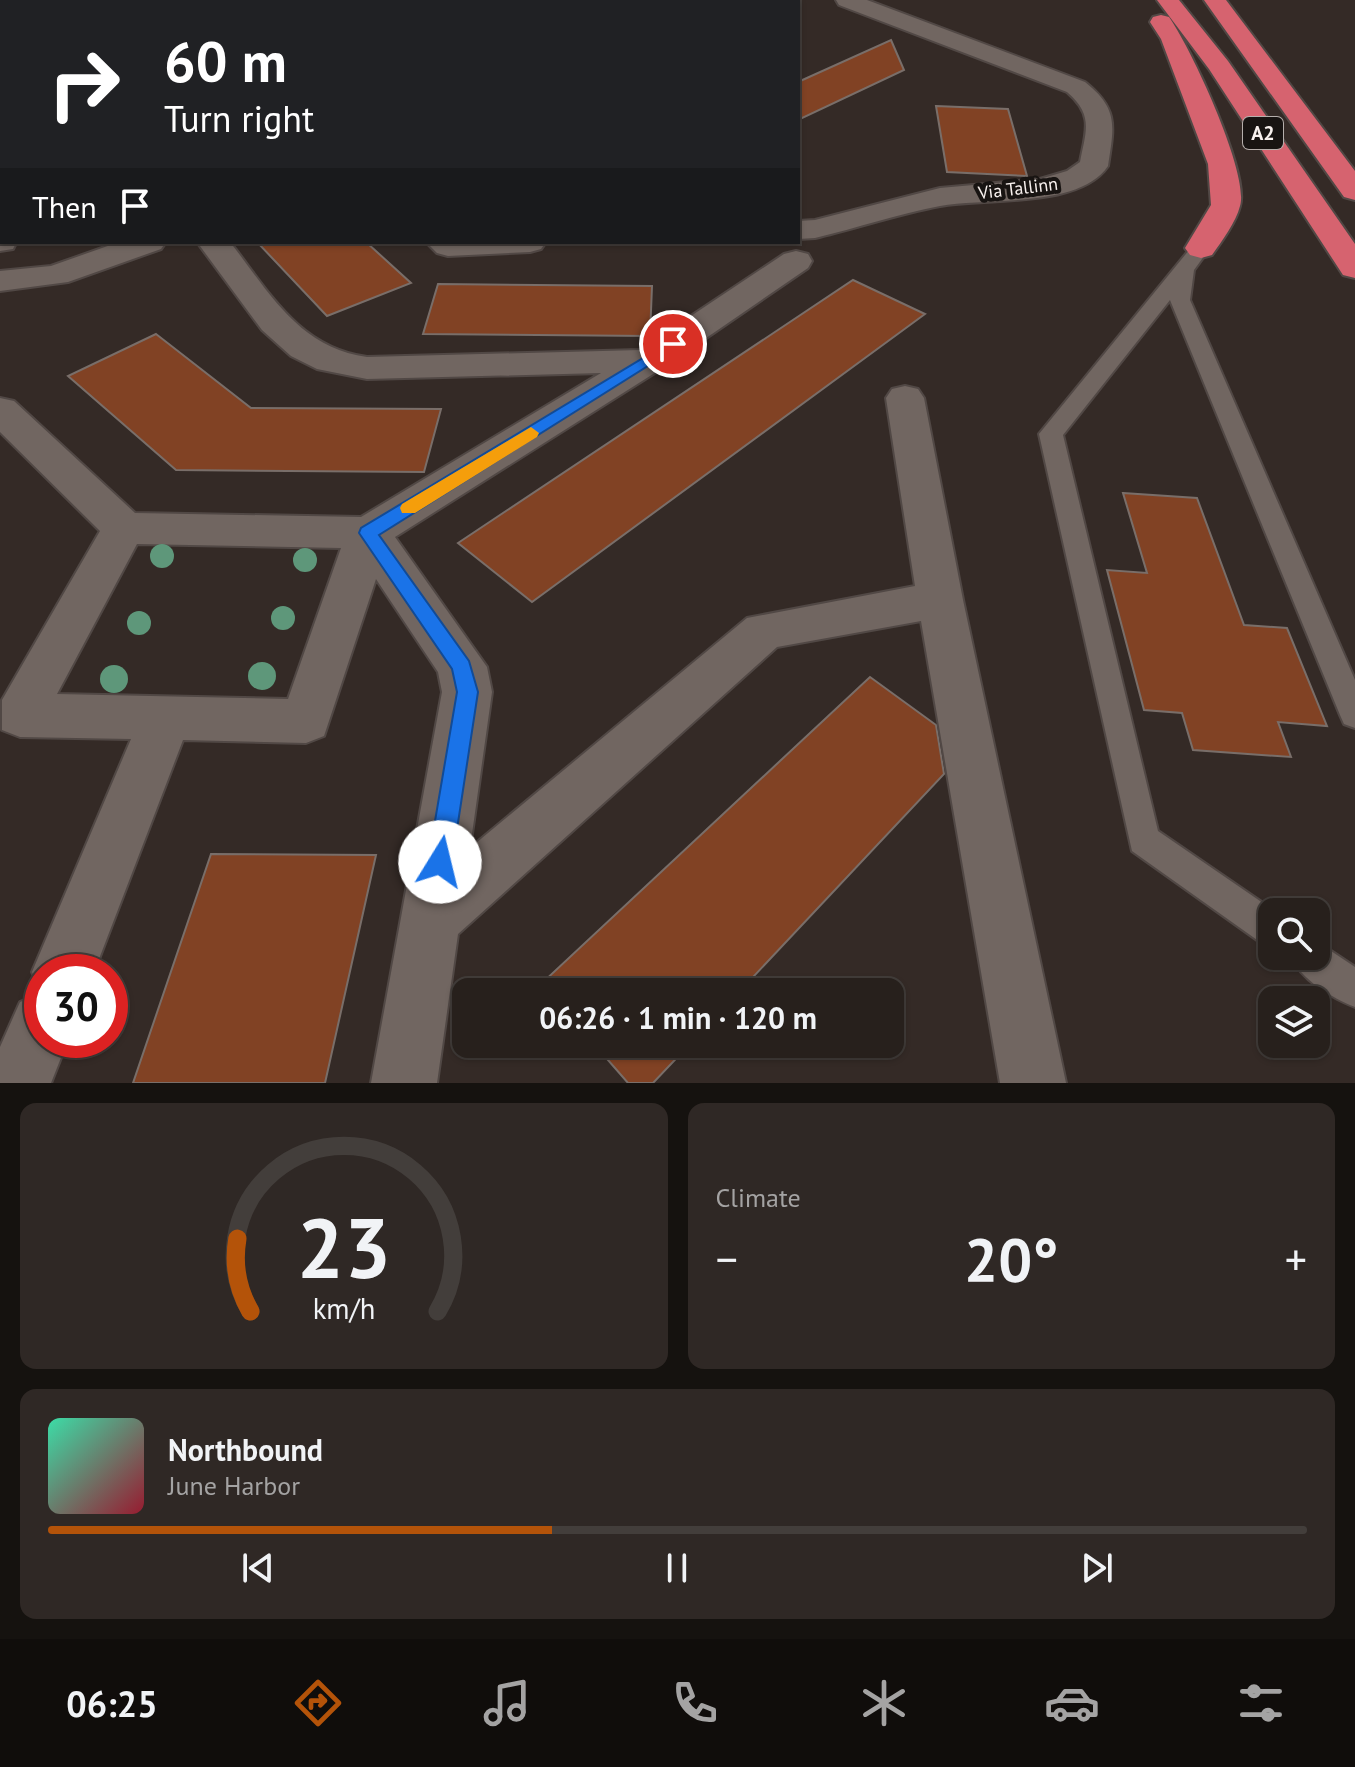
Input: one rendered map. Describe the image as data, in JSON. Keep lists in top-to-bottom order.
{
  "streets": {
    "highway": ["A2"],
    "street": ["Via Tallinn"]
  },
  "page": {
    "turn": ["60 m", "Turn right"],
    "then": "Then",
    "limit": "30",
    "trip": "06:26 · 1 min · 120 m",
    "tile": "Climate",
    "heat": ["−", "20°", "+"],
    "song": ["Northbound", "June Harbor"],
    "tabs": "06:25",
    "gauge": ["23", "km/h"]
  }
}
